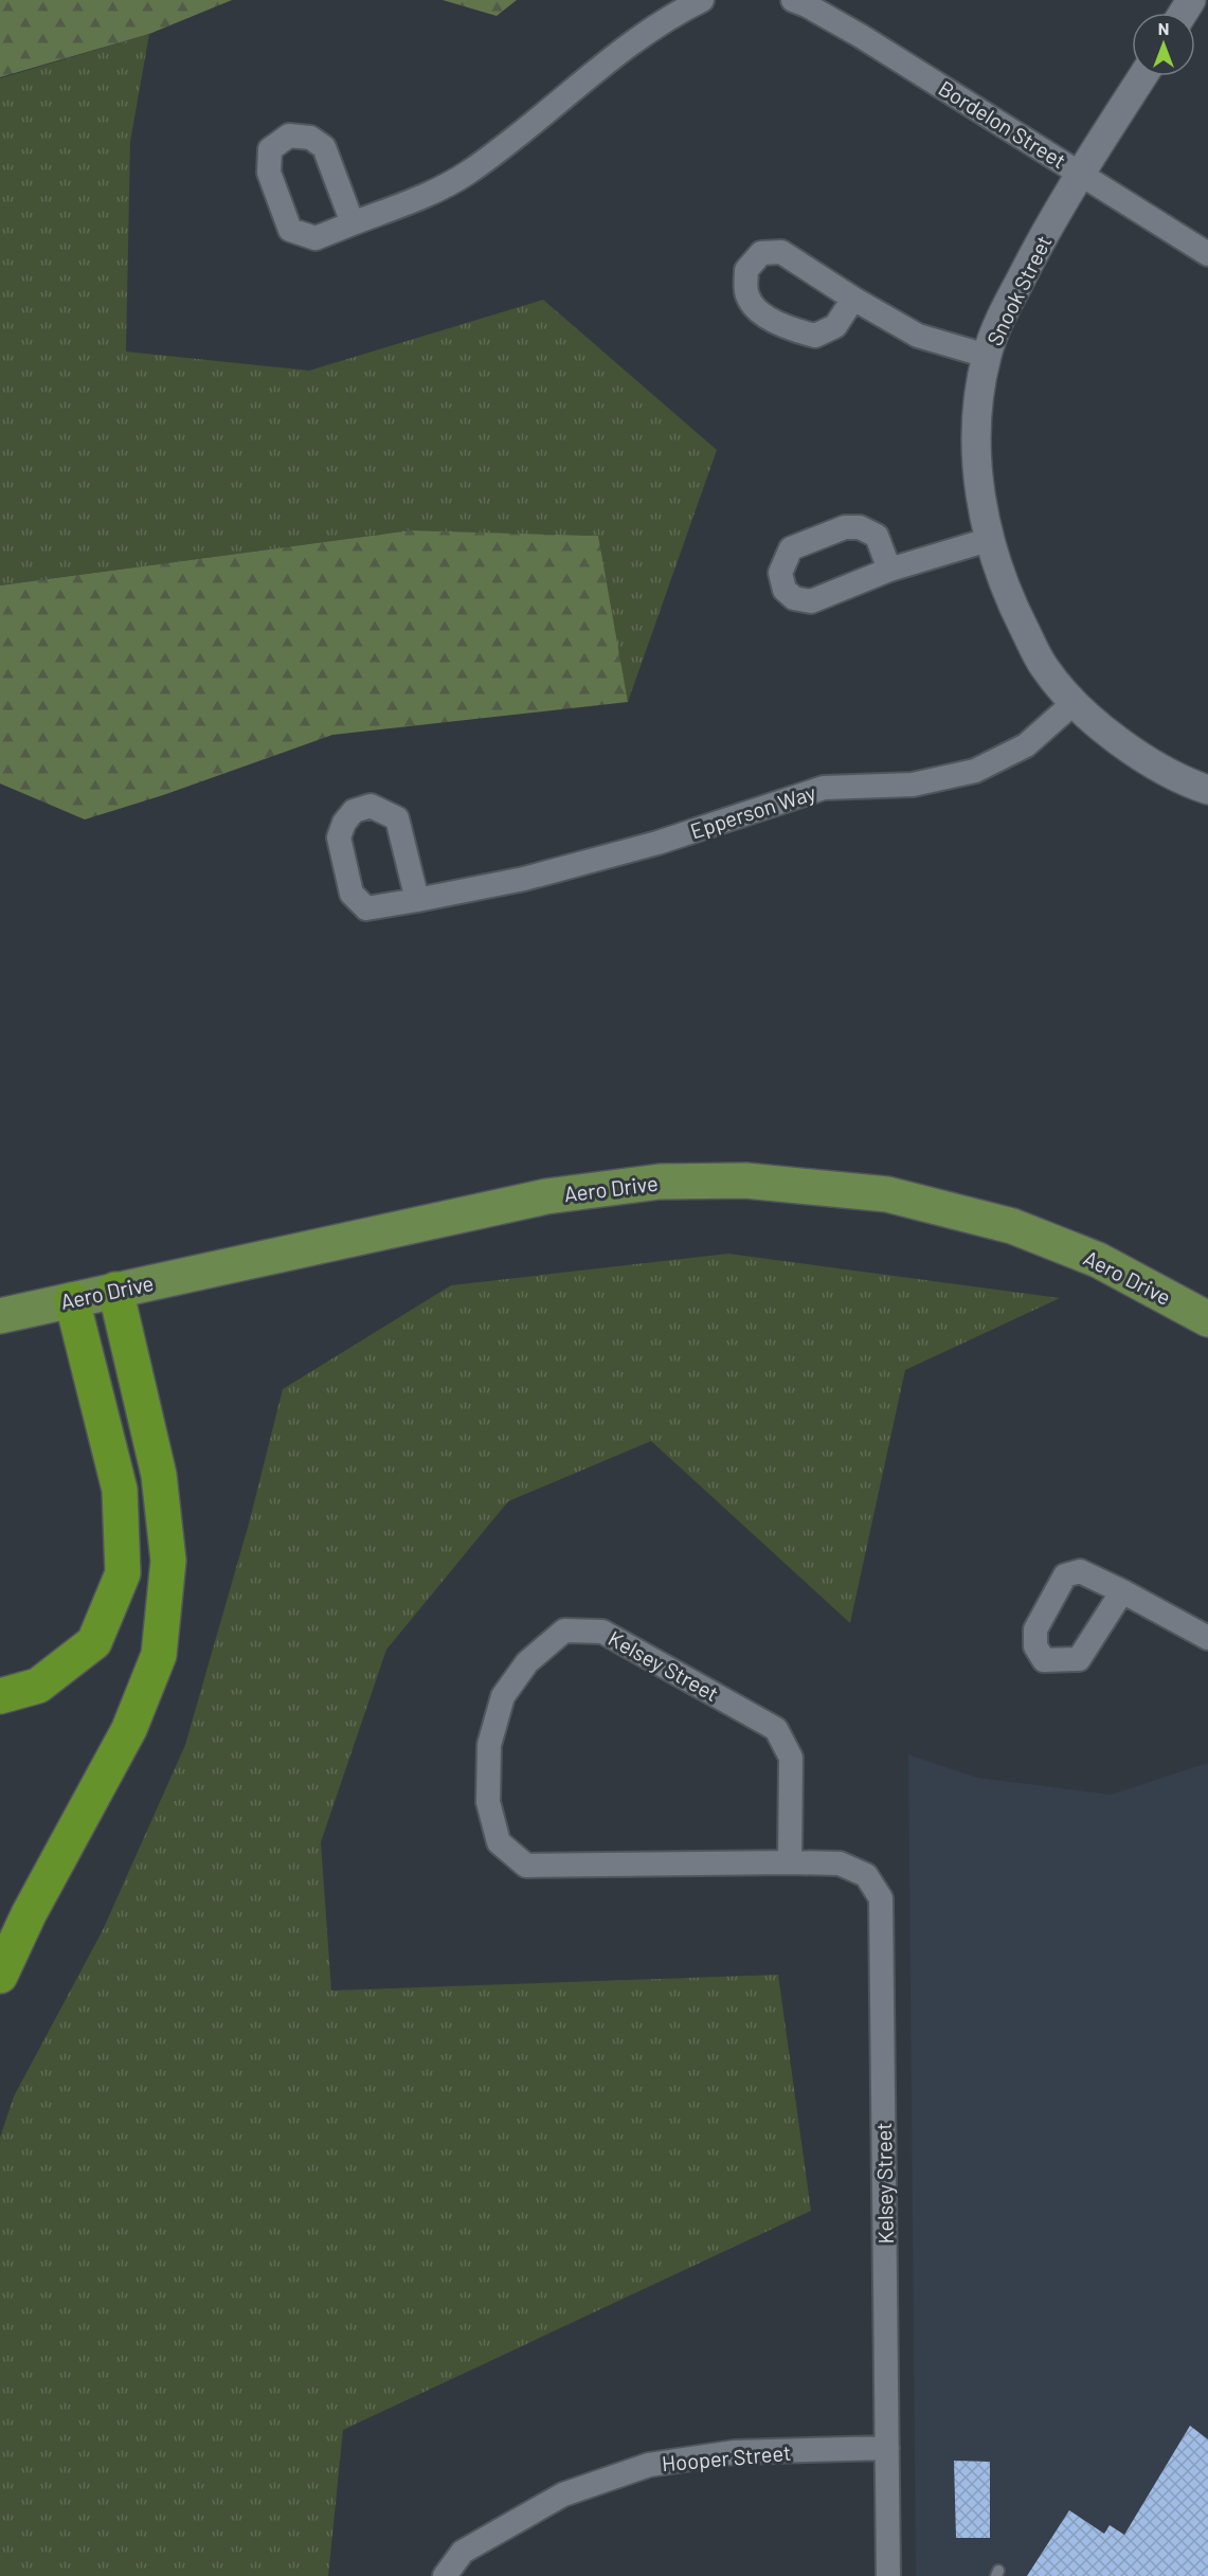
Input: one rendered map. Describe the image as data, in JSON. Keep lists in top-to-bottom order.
{
  "streets": {
    "main road": ["Aero Drive"],
    "street": [
      "Bordelon Street",
      "Snook Street",
      "Epperson Way",
      "Kelsey Street",
      "Hooper Street"
    ]
  },
  "crossings": [
    ["Bordelon Street", "Snook Street"],
    ["Snook Street", "Epperson Way"],
    ["Kelsey Street", "Hooper Street"]
  ],
  "north": "top"
}
